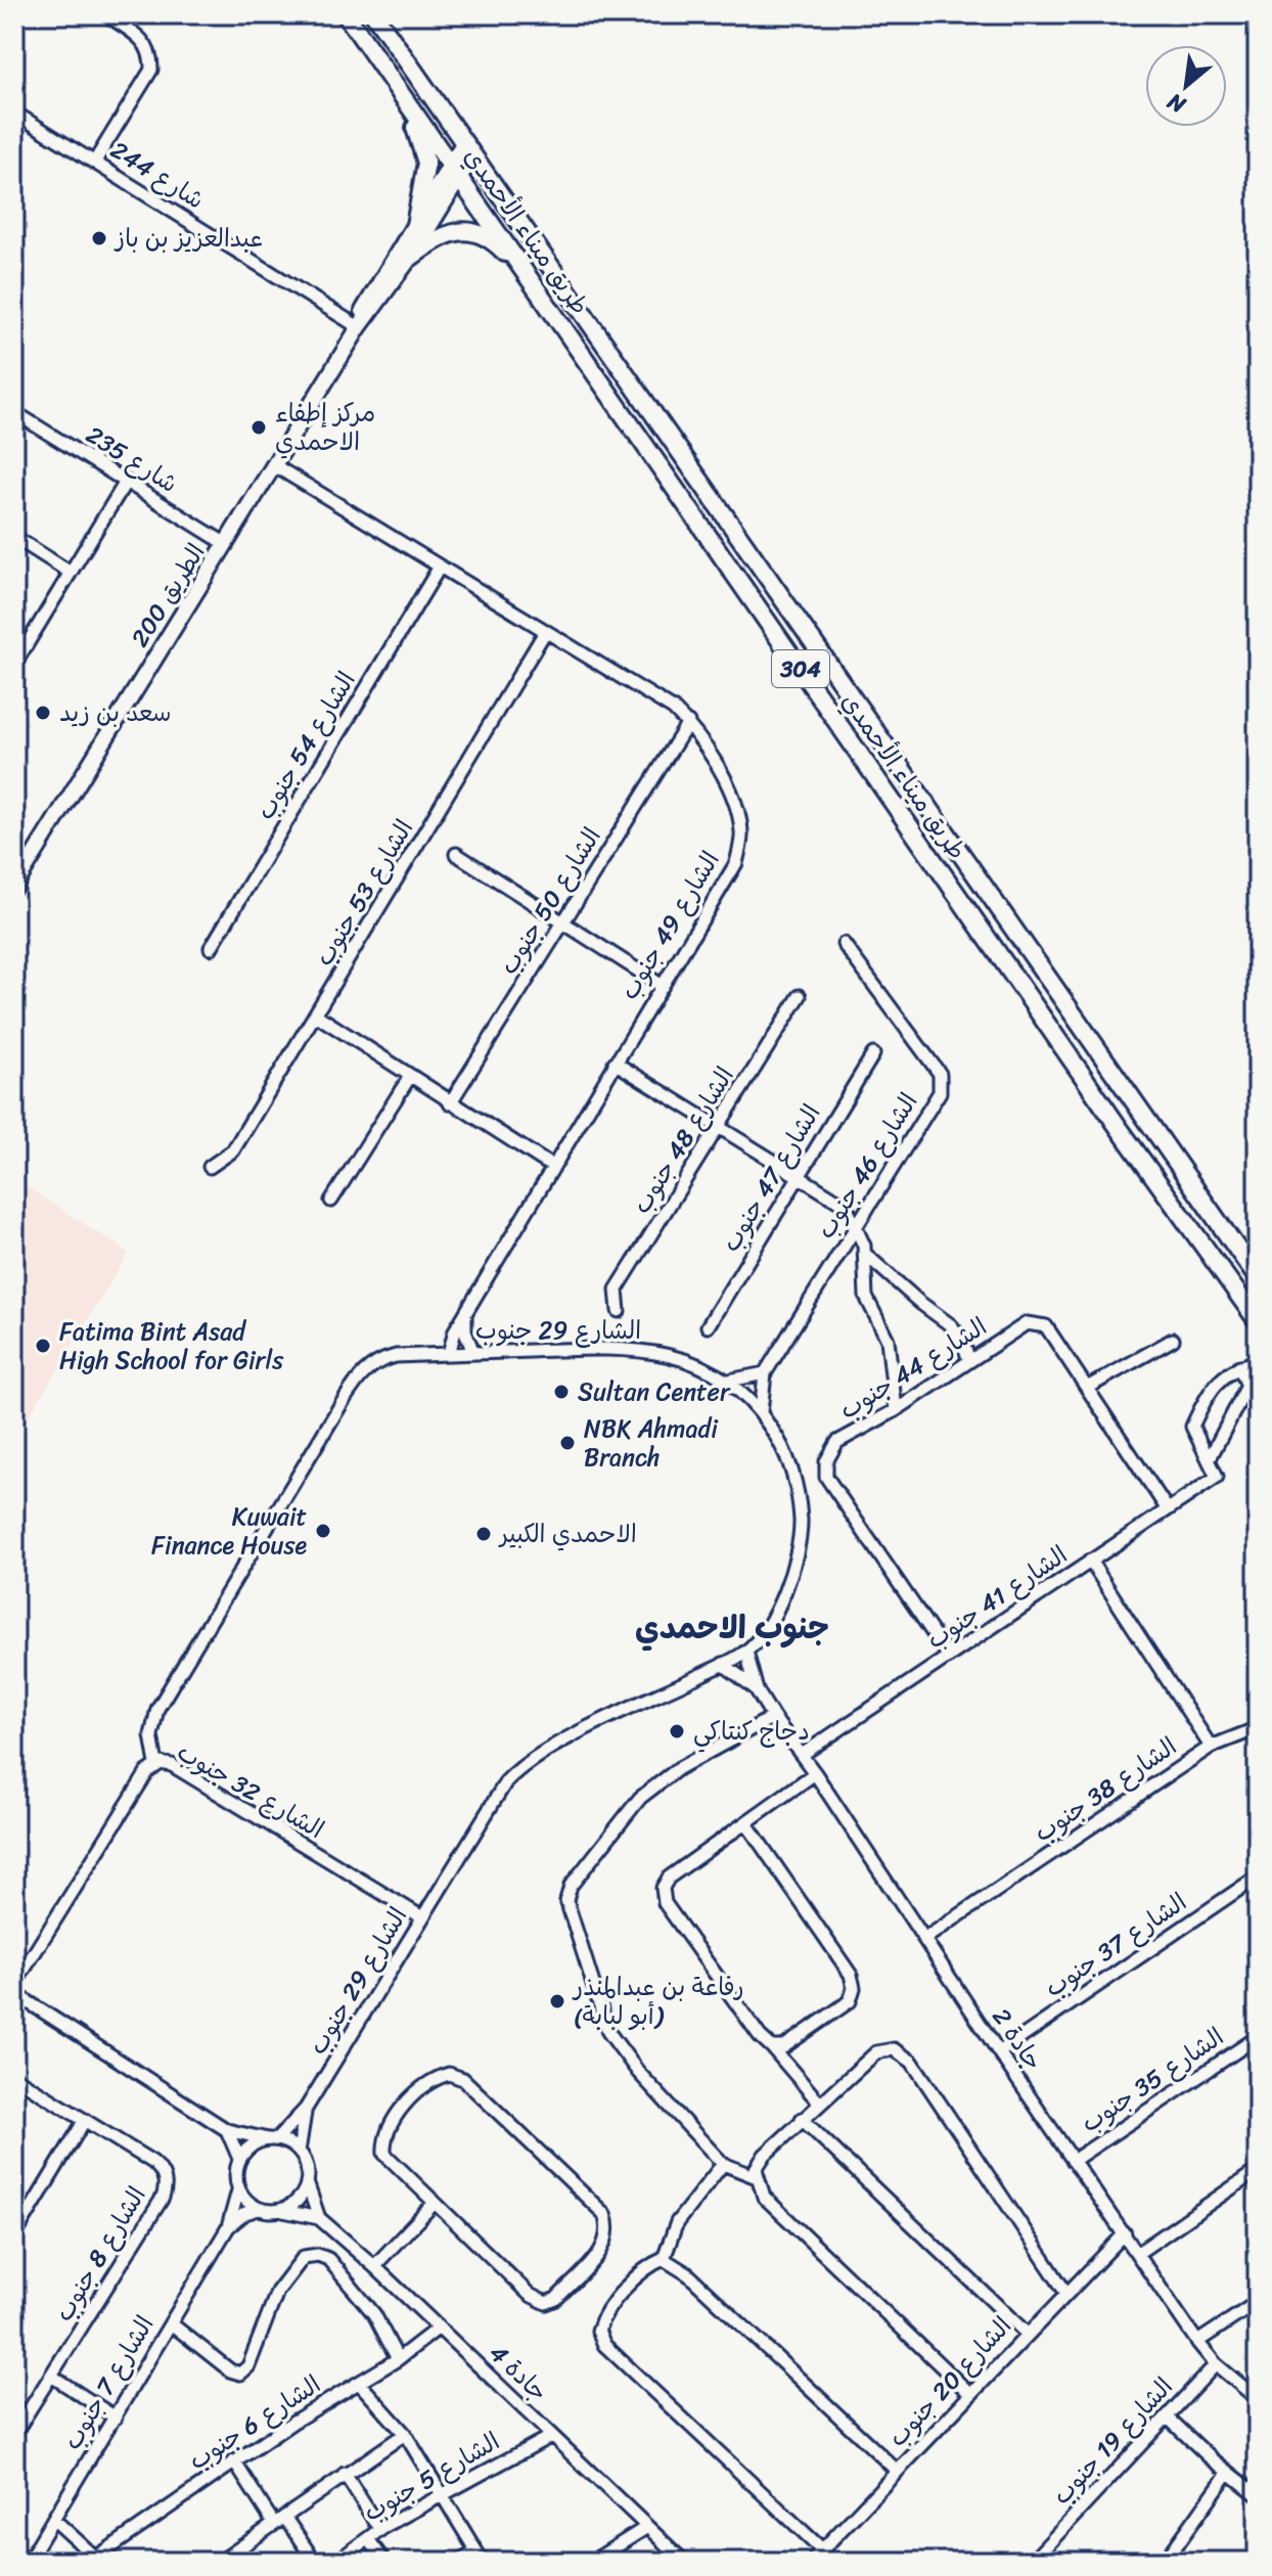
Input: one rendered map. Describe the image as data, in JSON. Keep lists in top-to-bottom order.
{
  "streets": {
    "main road": ["طريق ميناء الأحمدي", "الطريق 200", "304"],
    "street": [
      "شارع 244",
      "شارع 235",
      "الشارع 54 جنوب",
      "الشارع 53 جنوب",
      "الشارع 50 جنوب",
      "الشارع 49 جنوب",
      "الشارع 48 جنوب",
      "الشارع 46 جنوب",
      "الشارع 47 جنوب",
      "الشارع 29 جنوب",
      "الشارع 44 جنوب",
      "الشارع 41 جنوب",
      "الشارع 38 جنوب",
      "الشارع 32 جنوب",
      "الشارع 37 جنوب",
      "جادة 2",
      "الشارع 35 جنوب",
      "الشارع 8 جنوب",
      "جادة 4",
      "الشارع 20 جنوب",
      "الشارع 7 جنوب",
      "الشارع 6 جنوب",
      "الشارع 19 جنوب",
      "الشارع 5 جنوب"
    ]
  },
  "crossings": [
    ["شارع 244", "الطريق 200"],
    ["طريق ميناء الأحمدي", "الطريق 200"],
    ["شارع 235", "الطريق 200"],
    ["الطريق 200", "الشارع 49 جنوب"],
    ["الشارع 54 جنوب", "الشارع 49 جنوب"],
    ["الشارع 53 جنوب", "الشارع 49 جنوب"],
    ["الشارع 50 جنوب", "الشارع 49 جنوب"],
    ["الشارع 49 جنوب", "الشارع 29 جنوب"],
    ["الشارع 46 جنوب", "الشارع 29 جنوب"],
    ["الشارع 29 جنوب", "الشارع 32 جنوب"],
    ["الشارع 29 جنوب", "جادة 2"],
    ["الشارع 29 جنوب", "جادة 4"],
    ["الشارع 29 جنوب", "الشارع 7 جنوب"],
    ["الشارع 44 جنوب", "الشارع 41 جنوب"],
    ["الشارع 41 جنوب", "الشارع 38 جنوب"],
    ["الشارع 41 جنوب", "جادة 2"],
    ["الشارع 38 جنوب", "جادة 2"],
    ["الشارع 37 جنوب", "جادة 2"],
    ["جادة 2", "الشارع 35 جنوب"],
    ["جادة 2", "الشارع 20 جنوب"],
    ["جادة 2", "الشارع 19 جنوب"],
    ["جادة 4", "الشارع 7 جنوب"],
    ["جادة 4", "الشارع 6 جنوب"],
    ["جادة 4", "الشارع 5 جنوب"]
  ],
  "districts": ["جنوب الاحمدي"],
  "places": [
    "عبدالعزيز بن باز",
    "مركز إطفاء الاحمدي",
    "سعد بن زيد",
    "Fatima Bint Asad High School for Girls",
    "Sultan Center",
    "NBK Ahmadi Branch",
    "Kuwait Finance House",
    "الاحمدي الكبير",
    "دجاج كنتاكي",
    "رفاعة بن عبدالمنذر (أبو لبابة)"
  ],
  "north": "bottom left"
}
